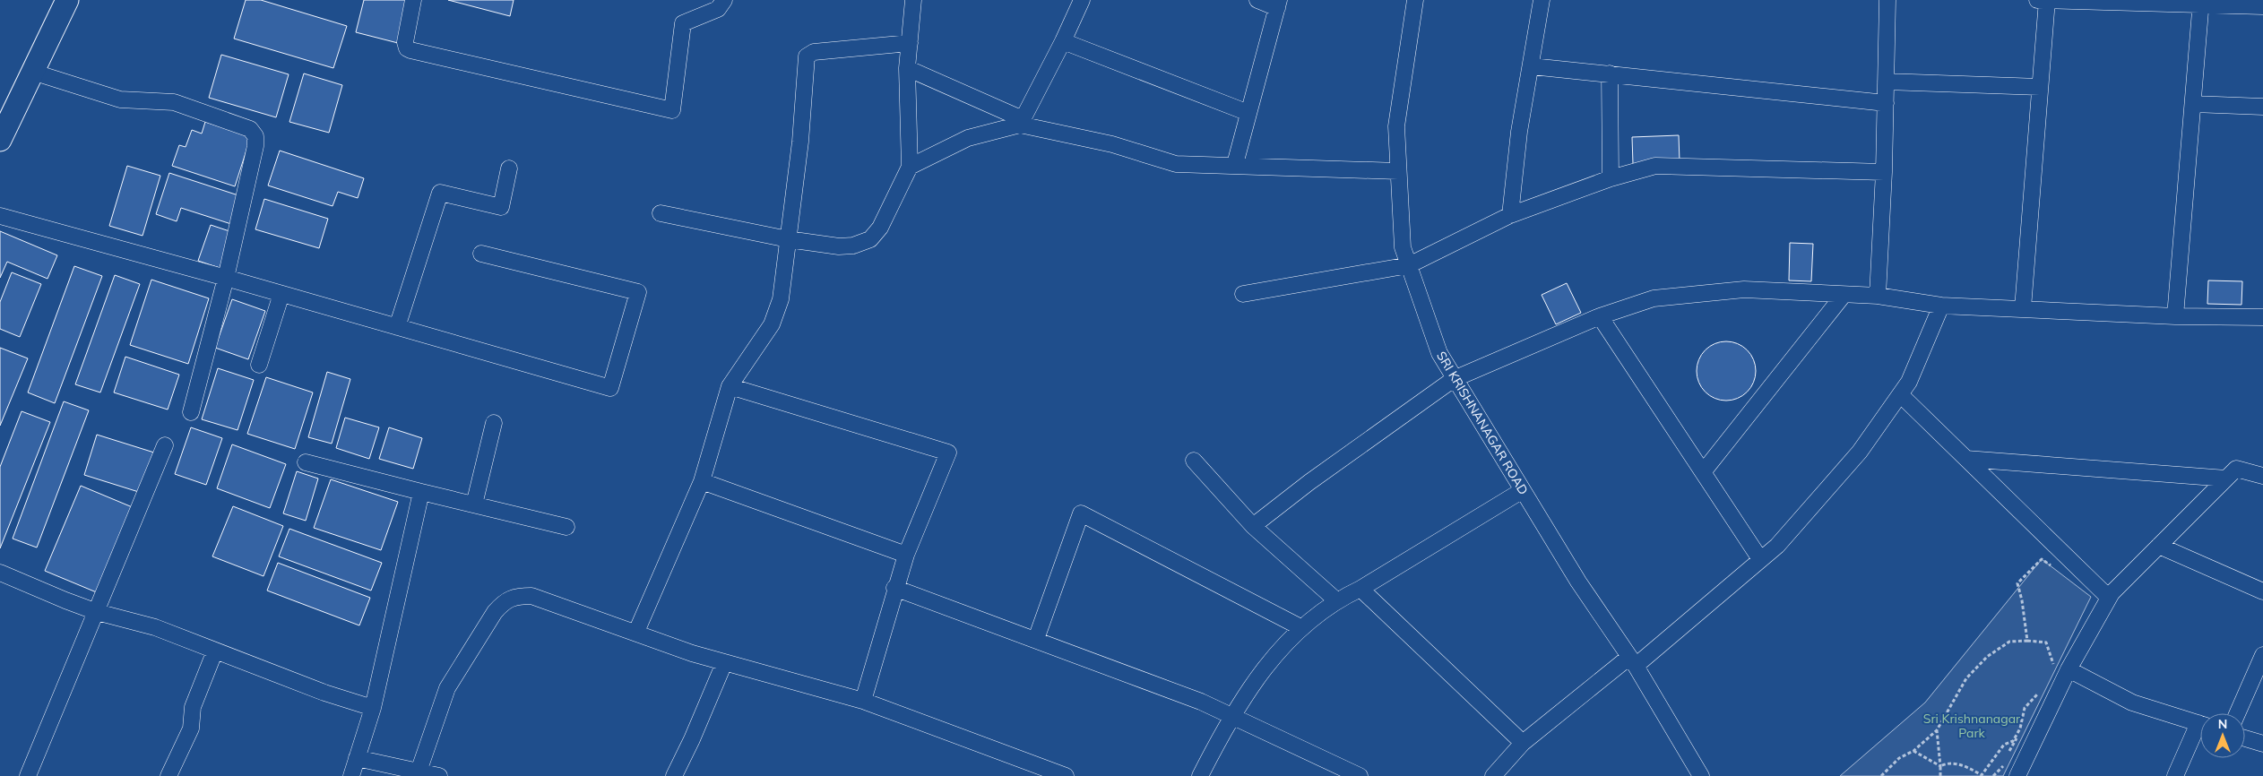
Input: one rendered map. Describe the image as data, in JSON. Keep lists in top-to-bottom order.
{
  "streets": {
    "street": ["SRI KRISHNANAGAR ROAD"]
  },
  "parks": ["Sri Krishnanagar Park"],
  "north": "top"
}
